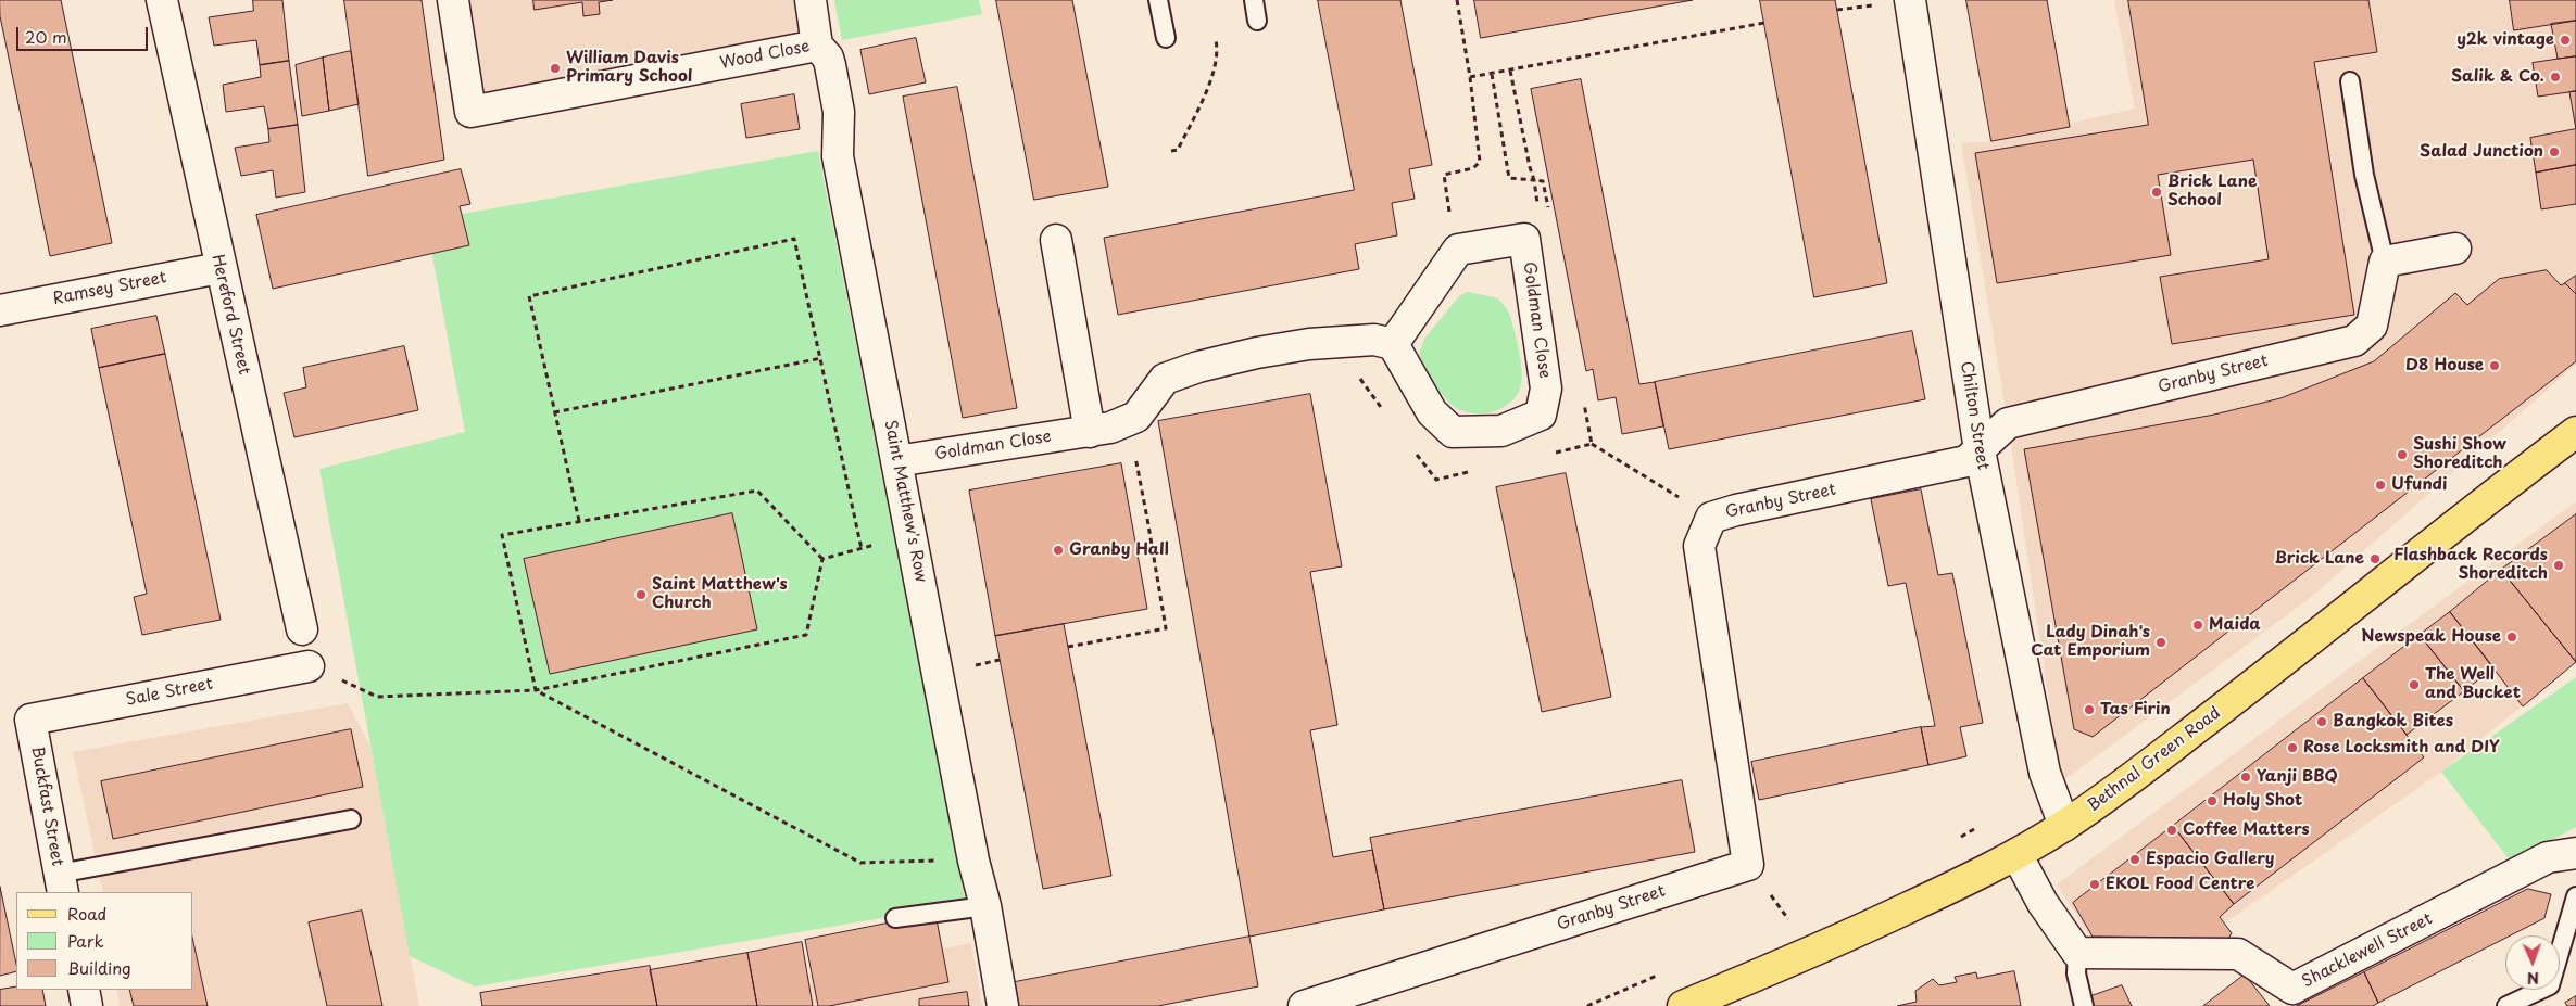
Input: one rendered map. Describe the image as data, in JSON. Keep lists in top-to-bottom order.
{
  "streets": {
    "main road": ["Bethnal Green Road"],
    "street": [
      "Wood Close",
      "Ramsey Street",
      "Hereford Street",
      "Goldman Close",
      "Granby Street",
      "Chilton Street",
      "Saint Matthew's Row",
      "Sale Street",
      "Buckfast Street",
      "Shacklewell Street"
    ]
  },
  "crossings": [
    ["Wood Close", "Saint Matthew's Row"],
    ["Ramsey Street", "Hereford Street"],
    ["Goldman Close", "Saint Matthew's Row"],
    ["Granby Street", "Chilton Street"],
    ["Chilton Street", "Bethnal Green Road"],
    ["Sale Street", "Buckfast Street"]
  ],
  "places": [
    "y2k vintage",
    "William Davis Primary School",
    "Salik & Co.",
    "Salad Junction",
    "Brick Lane School",
    "D8 House",
    "Sushi Show Shoreditch",
    "Ufundi",
    "Granby Hall",
    "Brick Lane",
    "Flashback Records Shoreditch",
    "Saint Matthew's Church",
    "Maida",
    "Newspeak House",
    "Lady Dinah's Cat Emporium",
    "The Well and Bucket",
    "Tas Firin",
    "Bangkok Bites",
    "Rose Locksmith and DIY",
    "Yanji BBQ",
    "Holy Shot",
    "Coffee Matters",
    "Espacio Gallery",
    "EKOL Food Centre"
  ],
  "legend": ["Road", "Park", "Building"],
  "scale_bar": "20 m",
  "north": "bottom"
}
